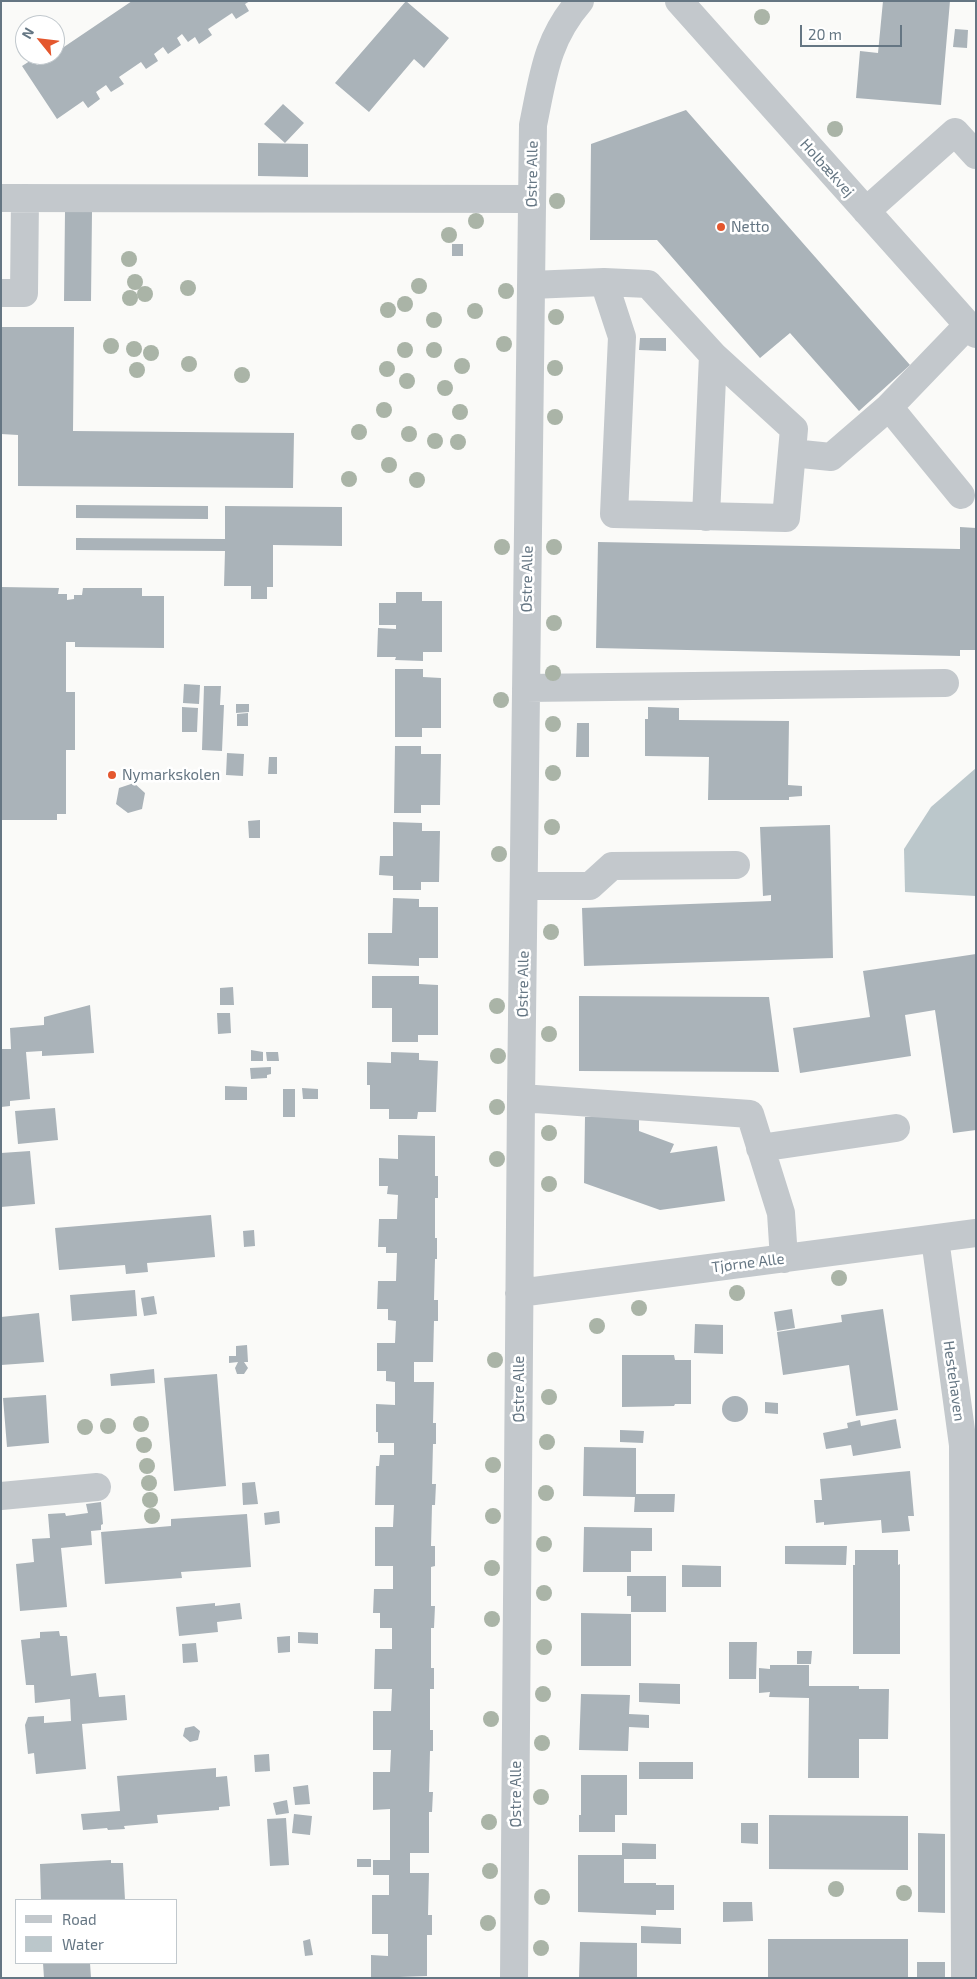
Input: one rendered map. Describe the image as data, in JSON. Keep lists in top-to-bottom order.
{
  "streets": {
    "street": [
      "Holbækvej",
      "Østre Alle",
      "Tjørne Alle",
      "Hestehaven"
    ]
  },
  "crossings": [
    ["Østre Alle", "Tjørne Alle"],
    ["Tjørne Alle", "Hestehaven"]
  ],
  "places": ["Netto", "Nymarkskolen"],
  "legend": ["Road", "Water"],
  "scale_bar": "20 m",
  "north": "top left"
}
